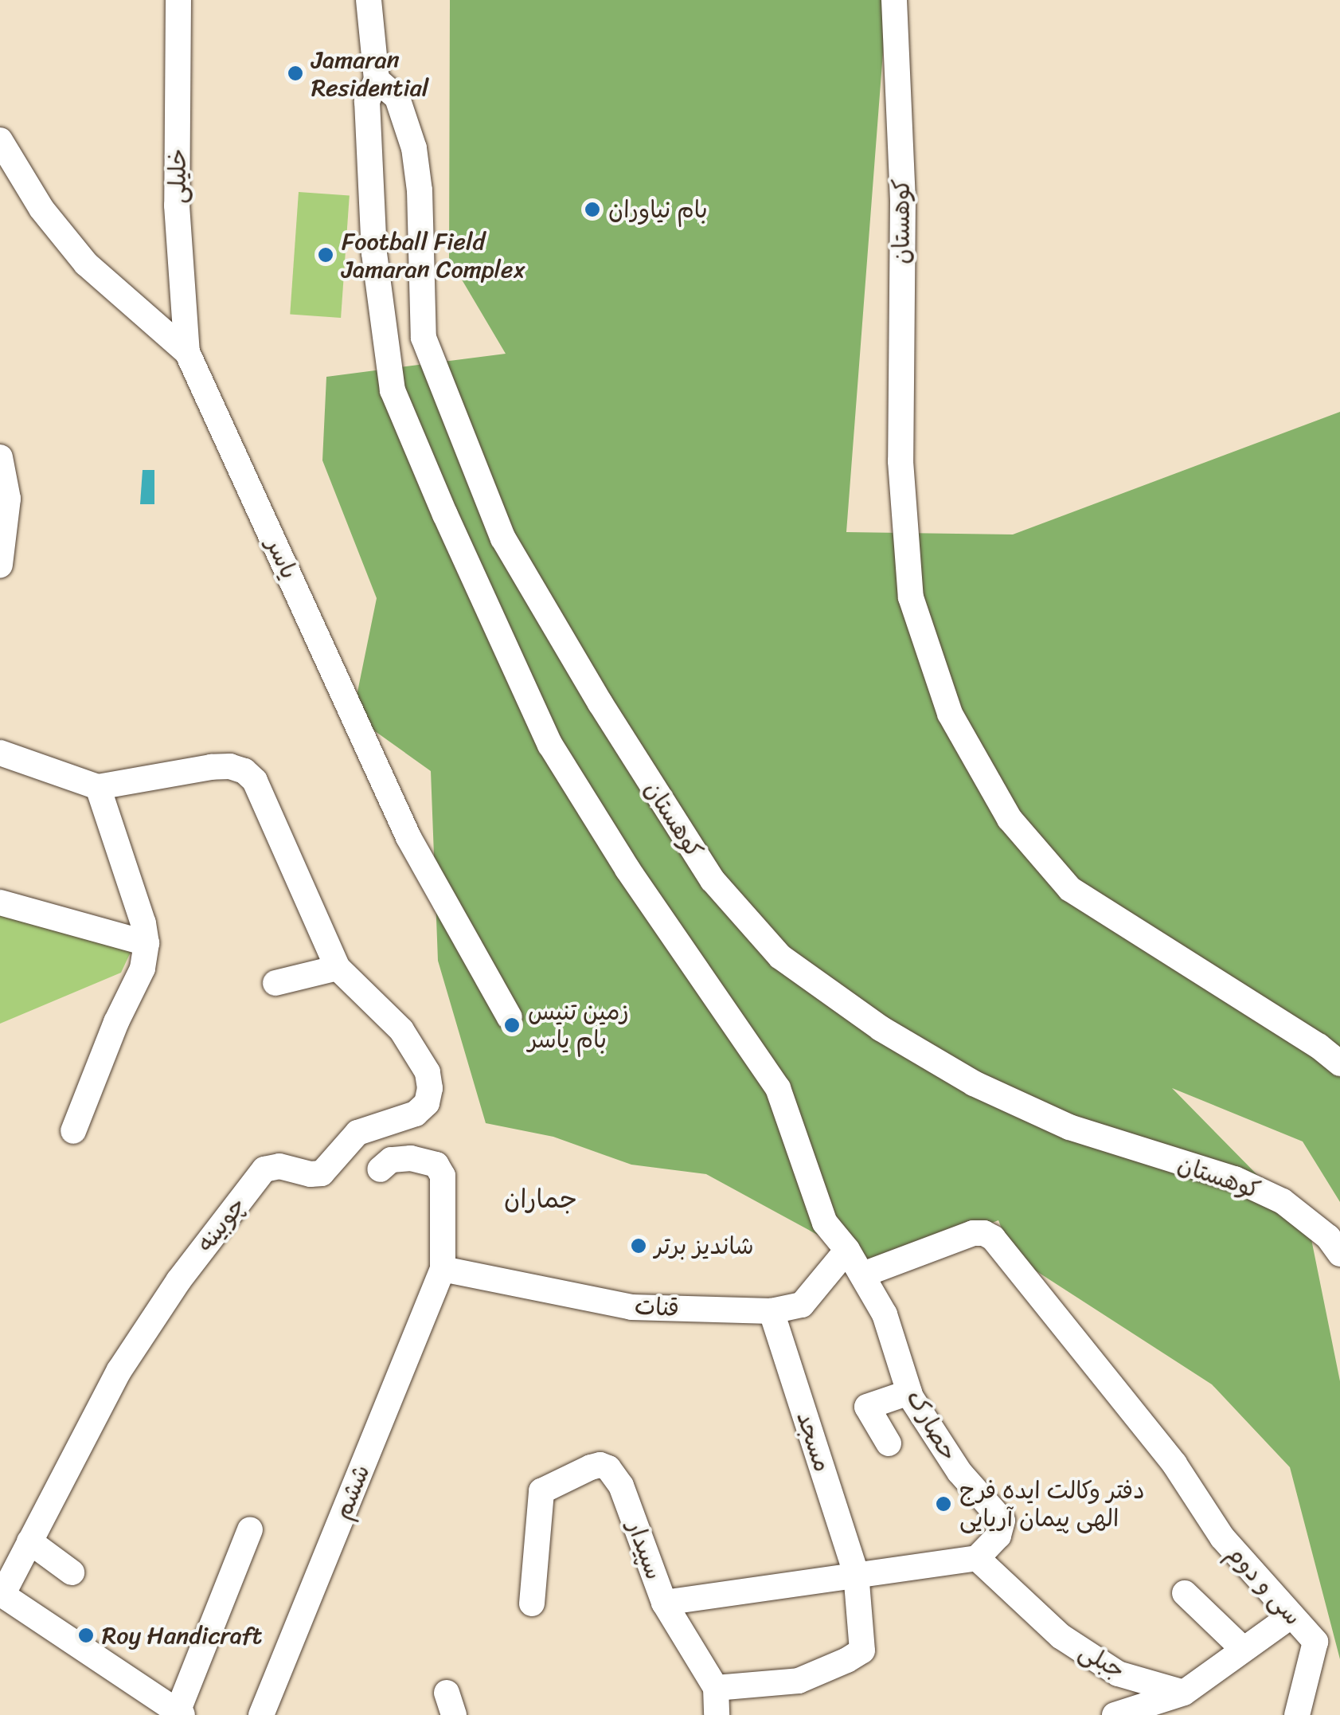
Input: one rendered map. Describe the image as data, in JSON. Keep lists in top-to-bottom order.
{
  "streets": {
    "street": [
      "خلیلی",
      "کوهستان",
      "یاسر",
      "چوبینه",
      "قنات",
      "حصارک",
      "مسجد",
      "ششم",
      "سپیدار",
      "سی و دوم",
      "جبلی"
    ]
  },
  "crossings": [
    ["خلیلی", "یاسر"],
    ["قنات", "حصارک"],
    ["قنات", "مسجد"],
    ["قنات", "ششم"],
    ["حصارک", "سپیدار"],
    ["حصارک", "سی و دوم"],
    ["حصارک", "جبلی"],
    ["مسجد", "سپیدار"],
    ["سپیدار", "جبلی"]
  ],
  "districts": ["جماران"],
  "places": [
    "Jamaran Residential",
    "بام نیاوران",
    "Football Field Jamaran Complex",
    "زمین تنیس بام یاسر",
    "شاندیز برتر",
    "دفتر وکالت ایده فرج الهی پیمان آریایی",
    "Roy Handicraft"
  ]
}
